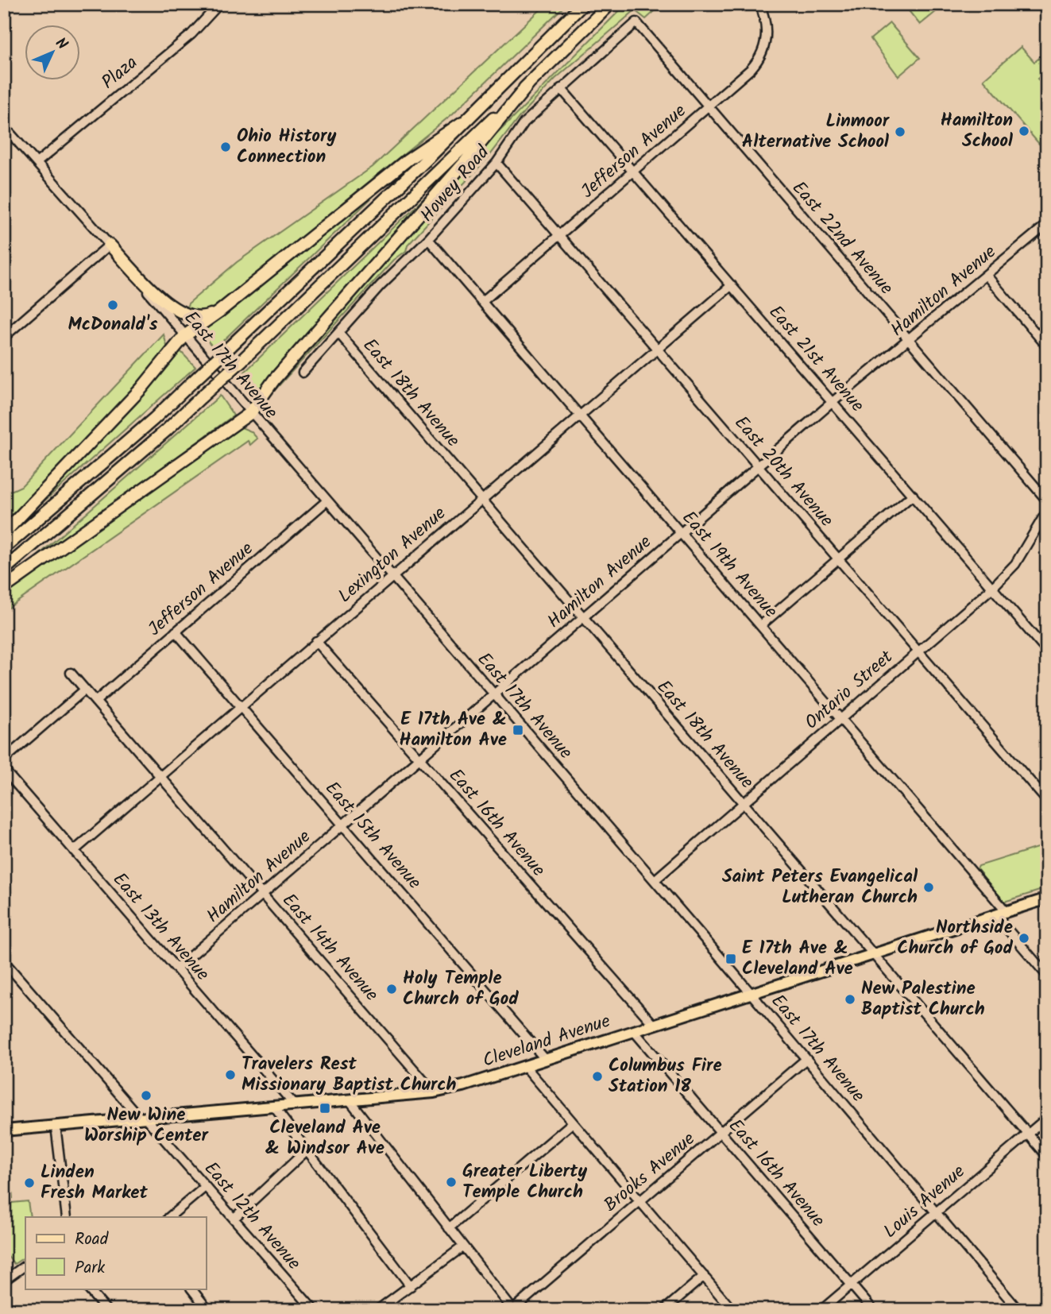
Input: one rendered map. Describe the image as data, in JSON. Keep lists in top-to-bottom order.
{
  "streets": {
    "main road": ["Cleveland Avenue"],
    "street": [
      "Plaza",
      "Jefferson Avenue",
      "Howey Road",
      "East 22nd Avenue",
      "Hamilton Avenue",
      "East 21st Avenue",
      "East 17th Avenue",
      "East 18th Avenue",
      "East 20th Avenue",
      "Lexington Avenue",
      "East 19th Avenue",
      "Ontario Street",
      "East 16th Avenue",
      "East 15th Avenue",
      "East 13th Avenue",
      "East 14th Avenue",
      "Brooks Avenue",
      "Louis Avenue",
      "East 12th Avenue"
    ]
  },
  "crossings": [
    ["Plaza", "East 17th Avenue"],
    ["Jefferson Avenue", "East 22nd Avenue"],
    ["Jefferson Avenue", "East 21st Avenue"],
    ["Jefferson Avenue", "East 17th Avenue"],
    ["Jefferson Avenue", "East 20th Avenue"],
    ["Jefferson Avenue", "East 19th Avenue"],
    ["Jefferson Avenue", "East 15th Avenue"],
    ["Jefferson Avenue", "East 14th Avenue"],
    ["Howey Road", "East 22nd Avenue"],
    ["Howey Road", "East 21st Avenue"],
    ["Howey Road", "East 18th Avenue"],
    ["Howey Road", "East 20th Avenue"],
    ["Howey Road", "East 19th Avenue"],
    ["East 22nd Avenue", "Hamilton Avenue"],
    ["Hamilton Avenue", "East 21st Avenue"],
    ["Hamilton Avenue", "East 17th Avenue"],
    ["Hamilton Avenue", "East 18th Avenue"],
    ["Hamilton Avenue", "East 20th Avenue"],
    ["Hamilton Avenue", "East 19th Avenue"],
    ["Hamilton Avenue", "East 16th Avenue"],
    ["Hamilton Avenue", "East 15th Avenue"],
    ["Hamilton Avenue", "East 13th Avenue"],
    ["Hamilton Avenue", "East 14th Avenue"],
    ["East 21st Avenue", "Lexington Avenue"],
    ["East 21st Avenue", "Ontario Street"],
    ["East 17th Avenue", "Lexington Avenue"],
    ["East 17th Avenue", "Ontario Street"],
    ["East 17th Avenue", "Cleveland Avenue"],
    ["East 17th Avenue", "Brooks Avenue"],
    ["East 17th Avenue", "Louis Avenue"],
    ["East 18th Avenue", "Lexington Avenue"],
    ["East 18th Avenue", "Ontario Street"],
    ["East 18th Avenue", "Cleveland Avenue"],
    ["East 18th Avenue", "Louis Avenue"],
    ["East 20th Avenue", "Lexington Avenue"],
    ["East 20th Avenue", "Ontario Street"],
    ["Lexington Avenue", "East 19th Avenue"],
    ["Lexington Avenue", "East 16th Avenue"],
    ["Lexington Avenue", "East 15th Avenue"],
    ["Lexington Avenue", "East 13th Avenue"],
    ["Lexington Avenue", "East 14th Avenue"],
    ["East 19th Avenue", "Ontario Street"],
    ["East 19th Avenue", "Cleveland Avenue"],
    ["East 16th Avenue", "Cleveland Avenue"],
    ["East 16th Avenue", "Brooks Avenue"],
    ["East 16th Avenue", "Louis Avenue"],
    ["East 15th Avenue", "Cleveland Avenue"],
    ["East 13th Avenue", "Cleveland Avenue"],
    ["East 14th Avenue", "Cleveland Avenue"],
    ["Cleveland Avenue", "East 12th Avenue"]
  ],
  "places": {
    "other": [
      "Hamilton School",
      "Linmoor Alternative School",
      "Ohio History Connection",
      "McDonald's",
      "Saint Peters Evangelical Lutheran Church",
      "Northside Church of God",
      "Holy Temple Church of God",
      "New Palestine Baptist Church",
      "Travelers Rest Missionary Baptist Church",
      "Columbus Fire Station 18",
      "New Wine Worship Center",
      "Greater Liberty Temple Church",
      "Linden Fresh Market"
    ],
    "transit": ["E 17th Ave & Hamilton Ave", "E 17th Ave & Cleveland Ave", "Cleveland Ave & Windsor Ave"]
  },
  "legend": ["Road", "Park"],
  "north": "top right"
}
